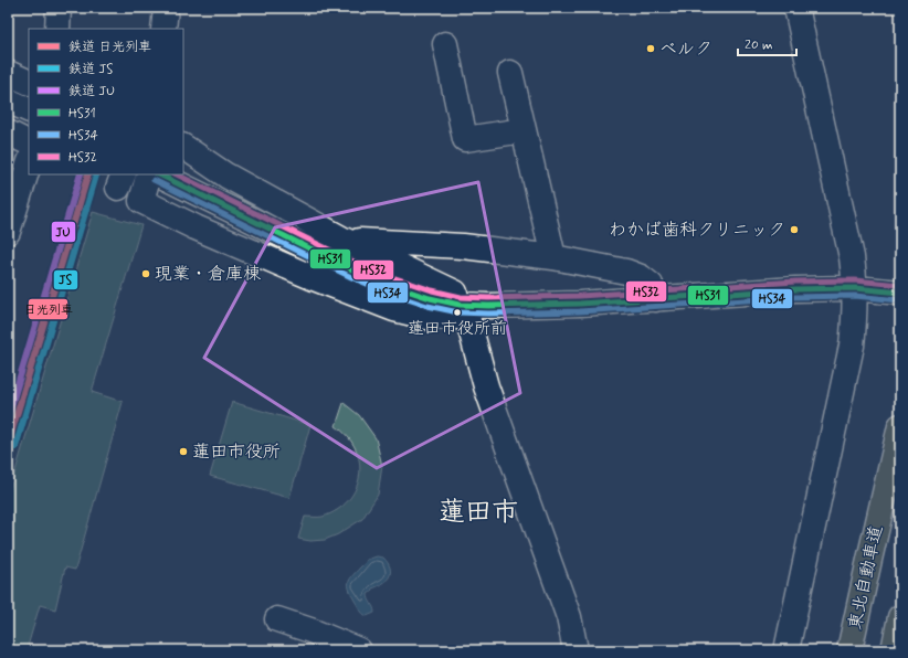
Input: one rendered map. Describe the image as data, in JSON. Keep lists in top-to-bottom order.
{
  "streets": {
    "highway": ["東北自動車道"]
  },
  "districts": ["蓮田市"],
  "places": [
    "ベルク",
    "わかば歯科クリニック",
    "現業・倉庫棟",
    "蓮田市役所前",
    "蓮田市役所"
  ],
  "lines": [
    "rail line 日光列車",
    "rail line JU",
    "transit line HS31",
    "transit line HS32",
    "rail line JS",
    "transit line HS34"
  ],
  "legend": [
    "鉄道 日光列車",
    "鉄道 JS",
    "鉄道 JU",
    "HS31",
    "HS34",
    "HS32"
  ],
  "scale_bar": "20 m"
}
